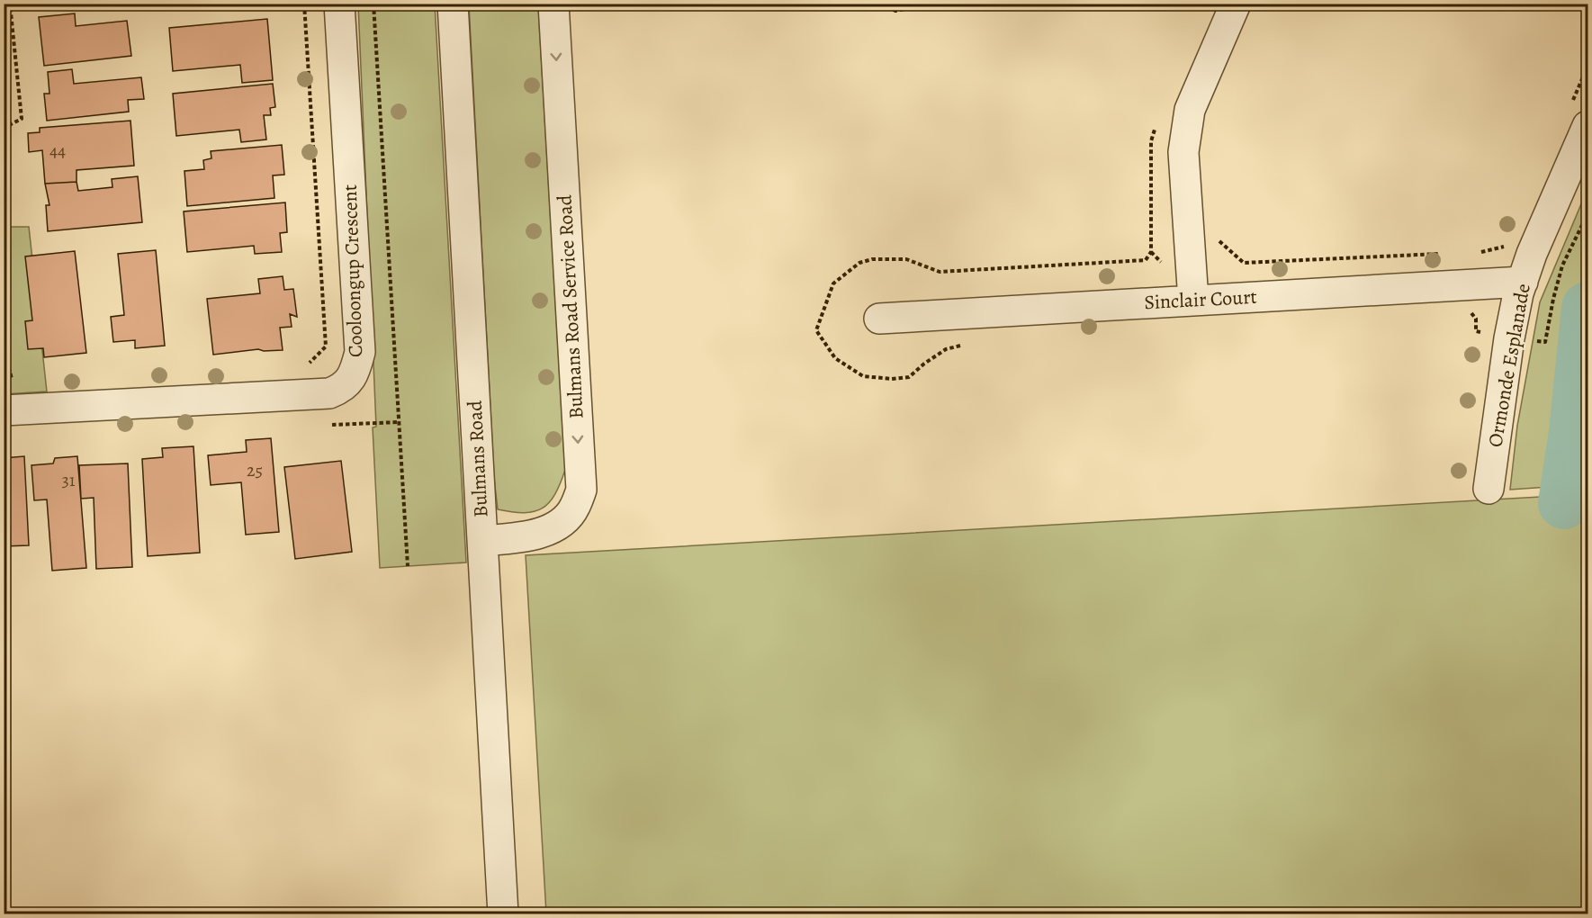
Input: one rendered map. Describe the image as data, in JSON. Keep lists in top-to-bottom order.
{
  "streets": {
    "street": [
      "Cooloongup Crescent",
      "Sinclair Court",
      "Bulmans Road Service Road",
      "Ormonde Esplanade",
      "Bulmans Road"
    ]
  },
  "crossings": [
    ["Sinclair Court", "Ormonde Esplanade"],
    ["Bulmans Road Service Road", "Bulmans Road"]
  ],
  "one_way": ["Bulmans Road Service Road"],
  "house_numbers": ["44", "25", "31"]
}
